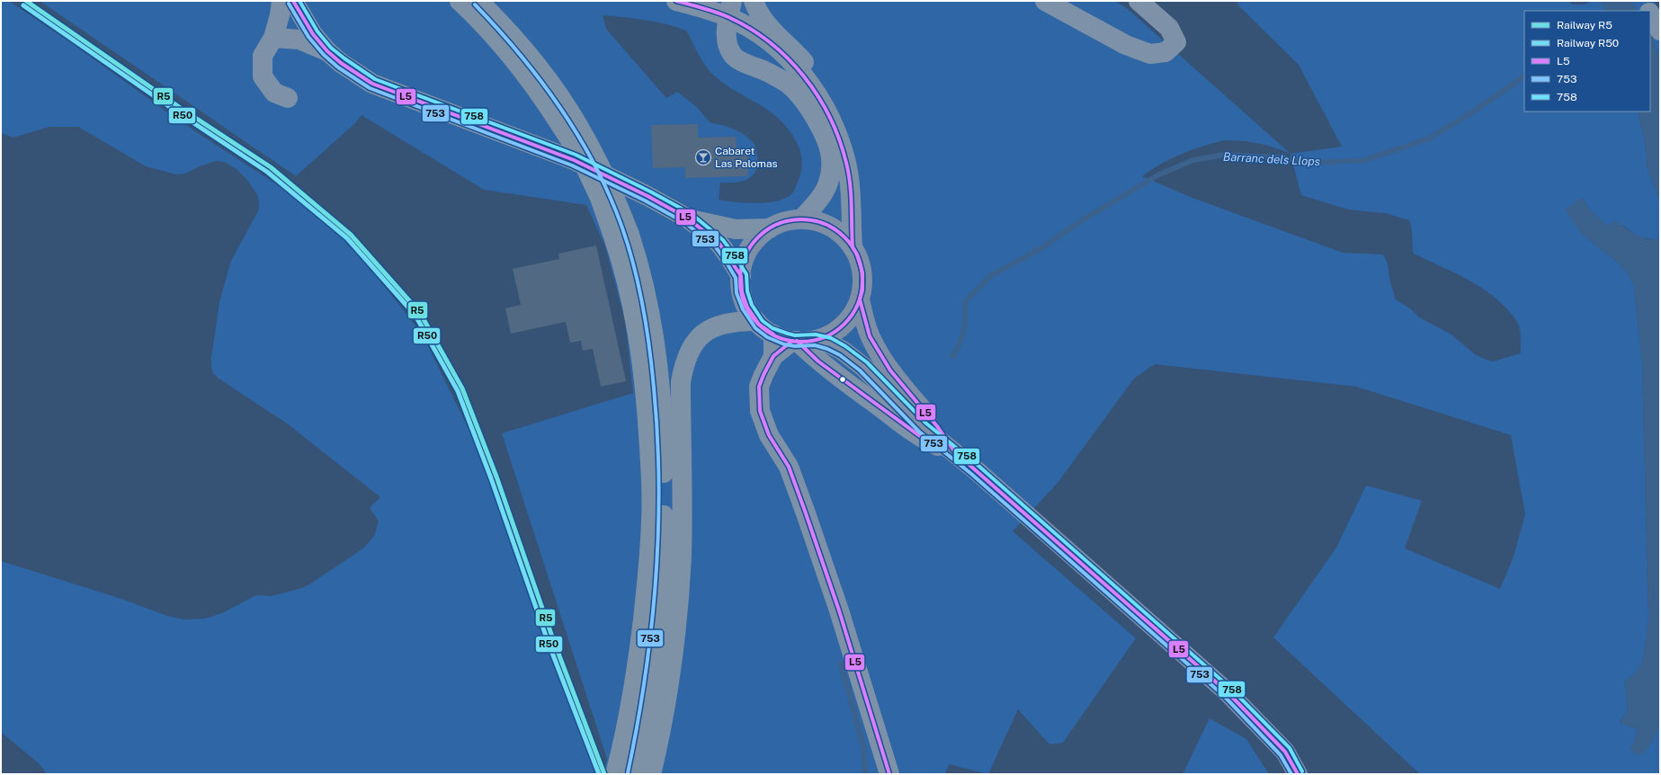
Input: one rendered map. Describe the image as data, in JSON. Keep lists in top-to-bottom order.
{
  "water": ["Barranc dels Llops"],
  "places": {
    "bar": ["Cabaret Las Palomas"]
  },
  "lines": [
    "rail line R5",
    "transit line L5",
    "transit line 758",
    "transit line 753",
    "rail line R50"
  ],
  "legend": [
    "Railway R5",
    "Railway R50",
    "L5",
    "753",
    "758"
  ]
}
